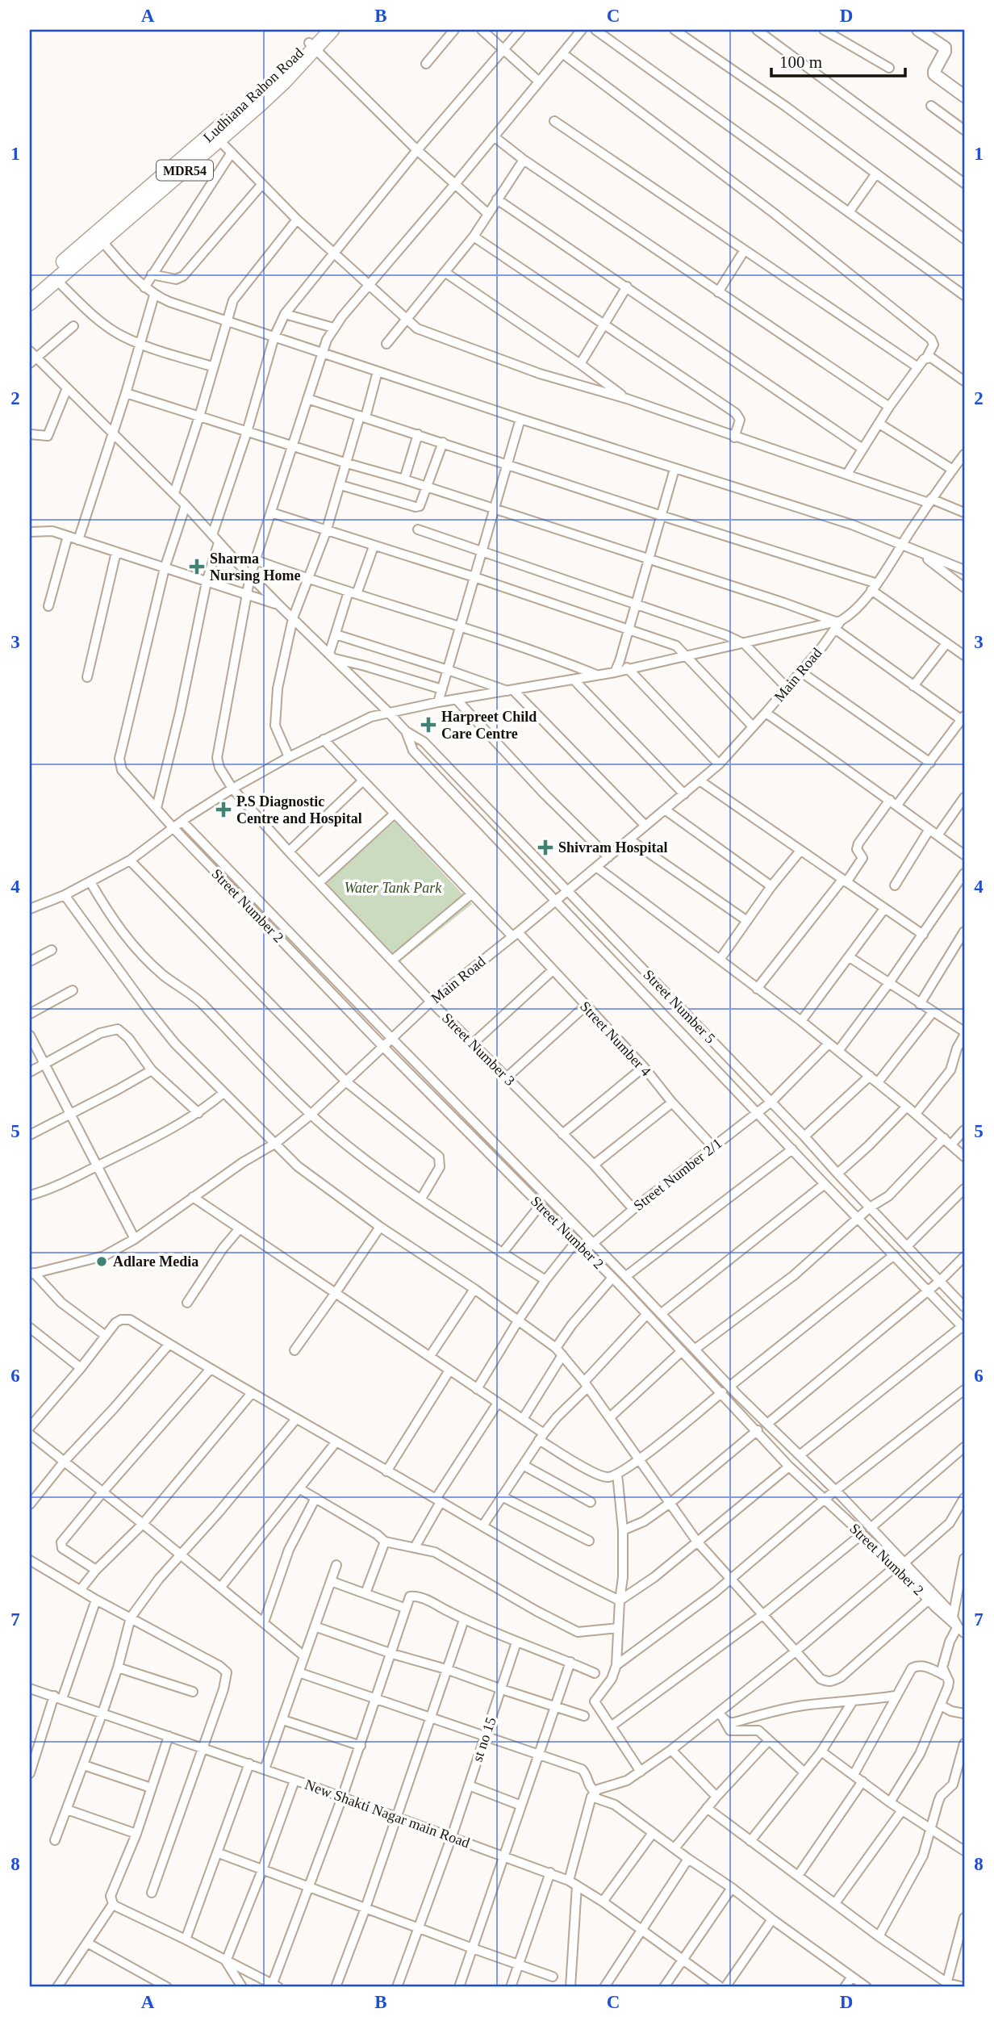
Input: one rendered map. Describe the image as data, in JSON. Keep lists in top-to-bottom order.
{
  "streets": {
    "main road": ["Ludhiana Rahon Road", "MDR54"],
    "street": [
      "Main Road",
      "Street Number 2",
      "Street Number 5",
      "Street Number 4",
      "Street Number 3",
      "Street Number 2/1",
      "st no 15",
      "New Shakti Nagar main Road"
    ]
  },
  "crossings": [
    ["Main Road", "Street Number 2"],
    ["Main Road", "Street Number 5"],
    ["Main Road", "Street Number 4"],
    ["Main Road", "Street Number 3"],
    ["Street Number 2", "Street Number 5"],
    ["Street Number 2", "Street Number 2/1"],
    ["Street Number 5", "Street Number 3"],
    ["Street Number 5", "Street Number 2/1"],
    ["Street Number 4", "Street Number 2/1"],
    ["Street Number 3", "Street Number 2/1"],
    ["st no 15", "New Shakti Nagar main Road"]
  ],
  "parks": ["Water Tank Park"],
  "places": {
    "health": [
      "Sharma Nursing Home",
      "Harpreet Child Care Centre",
      "P.S Diagnostic Centre and Hospital",
      "Shivram Hospital"
    ],
    "other": ["Adlare Media"]
  },
  "scale_bar": "100 m",
  "grid": {
    "columns": [
      "A",
      "B",
      "C",
      "D"
    ],
    "rows": [
      "1",
      "2",
      "3",
      "4",
      "5",
      "6",
      "7",
      "8"
    ]
  }
}
